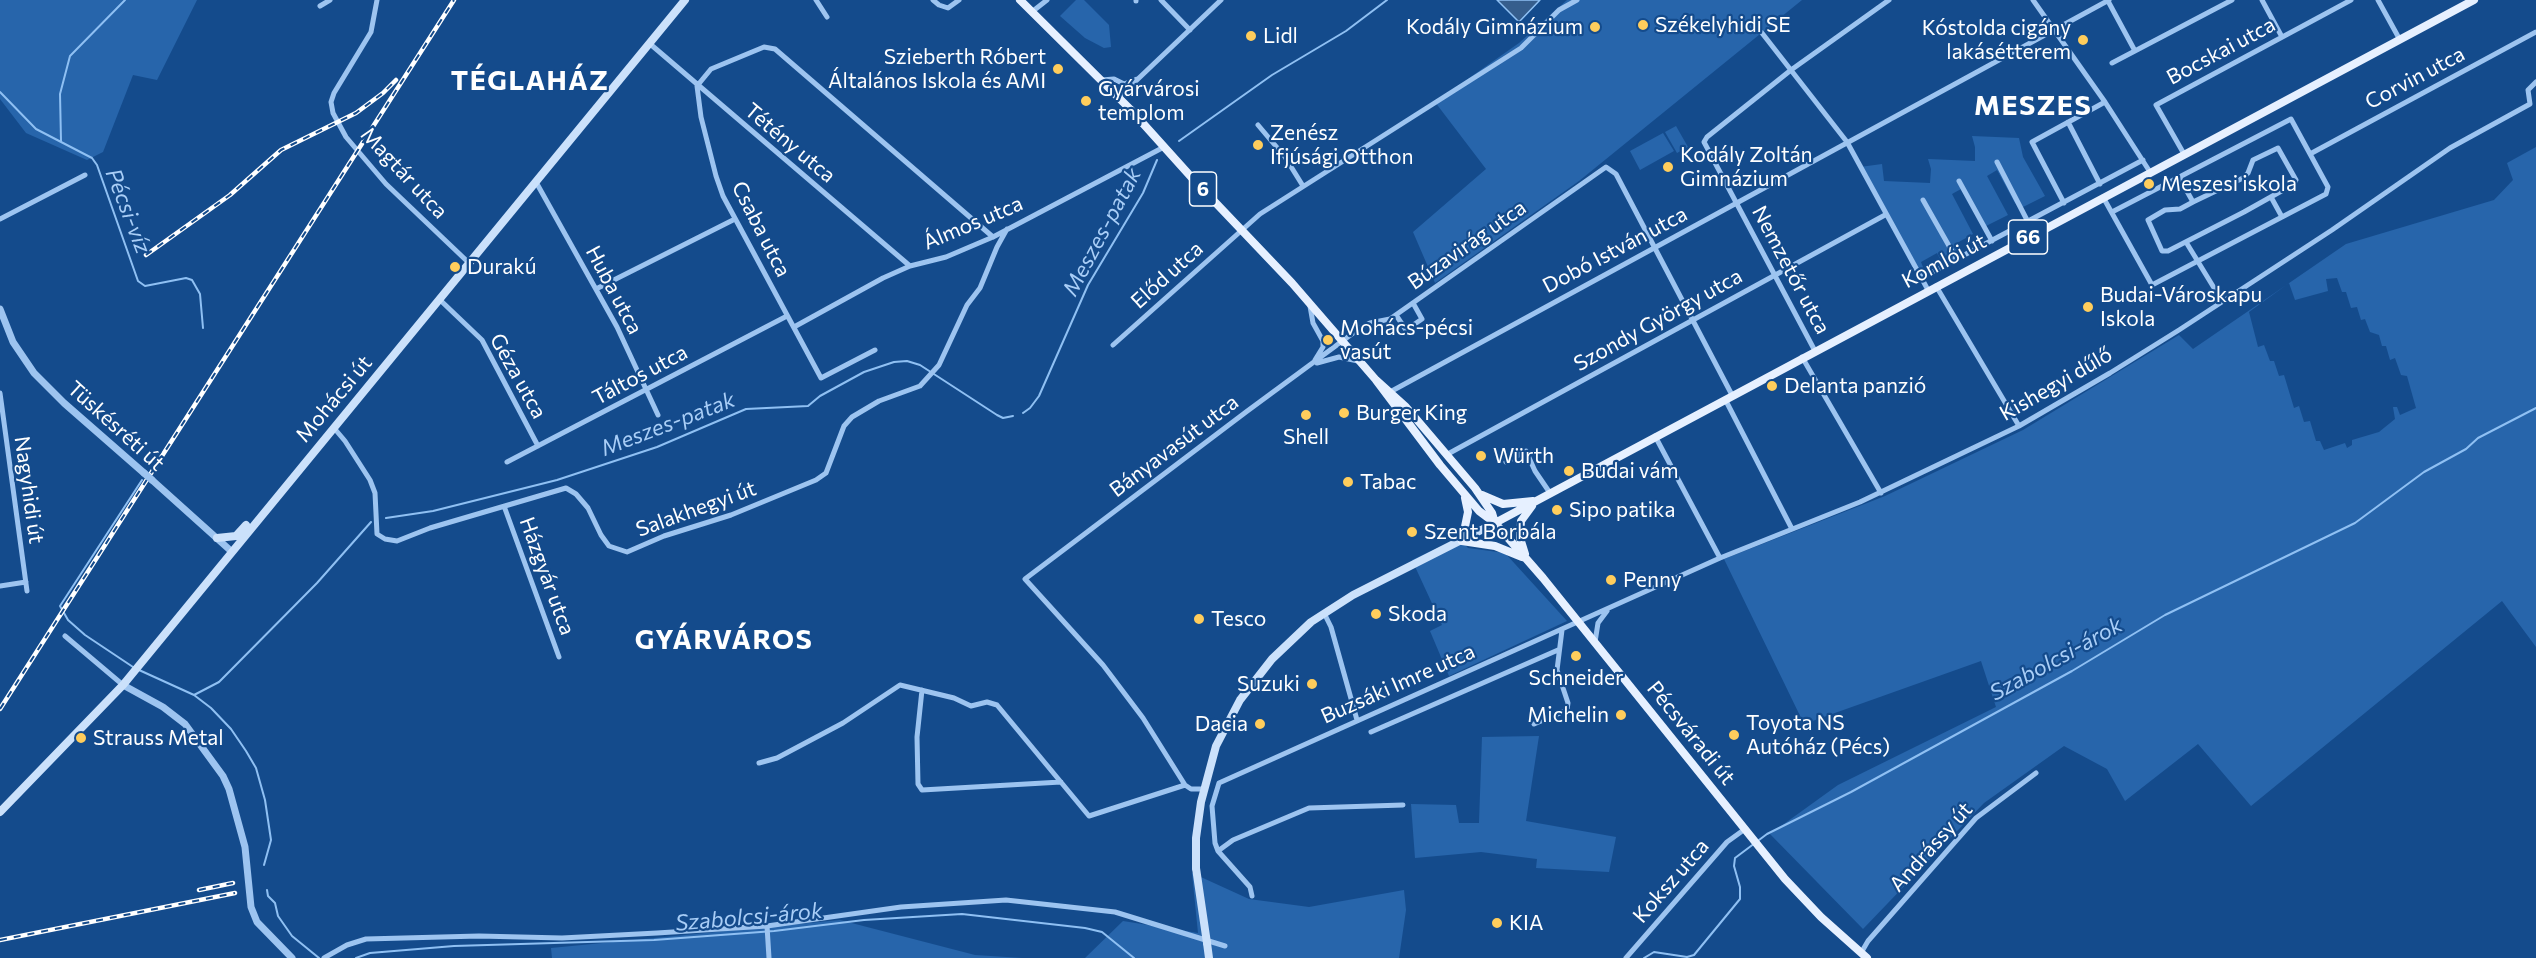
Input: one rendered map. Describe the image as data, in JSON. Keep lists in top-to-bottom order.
{
  "streets": {
    "main road": [
      "6",
      "66",
      "Komlói út",
      "Mohácsi út",
      "Pécsváradi út"
    ],
    "street": [
      "Bocskai utca",
      "Corvin utca",
      "Tétény utca",
      "Magtár utca",
      "Álmos utca",
      "Csaba utca",
      "Búzavirág utca",
      "Dobó István utca",
      "Nemzetőr utca",
      "Előd utca",
      "Huba utca",
      "Szondy György utca",
      "Táltos utca",
      "Géza utca",
      "Kishegyi dűlő",
      "Tüskésréti út",
      "Bányavasút utca",
      "Nagyhidi út",
      "Salakhegyi út",
      "Házgyár utca",
      "Buzsáki Imre utca",
      "Andrássy út",
      "Koksz utca"
    ]
  },
  "crossings": [
    ["Bocskai utca", "Komlói út"],
    ["Tétény utca", "Álmos utca"],
    ["Tétény utca", "Csaba utca"],
    ["Tétény utca", "Mohácsi út"],
    ["Magtár utca", "Mohácsi út"],
    ["6", "Álmos utca"],
    ["6", "Búzavirág utca"],
    ["6", "Dobó István utca"],
    ["6", "Komlói út"],
    ["6", "Előd utca"],
    ["6", "Szondy György utca"],
    ["6", "Bányavasút utca"],
    ["6", "Pécsváradi út"],
    ["Álmos utca", "Csaba utca"],
    ["Álmos utca", "Salakhegyi út"],
    ["Csaba utca", "Táltos utca"],
    ["Búzavirág utca", "Dobó István utca"],
    ["Búzavirág utca", "Bányavasút utca"],
    ["Dobó István utca", "Nemzetőr utca"],
    ["Komlói út", "Nemzetőr utca"],
    ["Komlói út", "Pécsváradi út"],
    ["Nemzetőr utca", "Szondy György utca"],
    ["Huba utca", "Táltos utca"],
    ["Huba utca", "Mohácsi út"],
    ["Táltos utca", "Géza utca"],
    ["Géza utca", "Mohácsi út"],
    ["Kishegyi dűlő", "Buzsáki Imre utca"],
    ["Kishegyi dűlő", "Pécsváradi út"],
    ["Mohácsi út", "Tüskésréti út"],
    ["Mohácsi út", "Salakhegyi út"],
    ["Salakhegyi út", "Házgyár utca"],
    ["Buzsáki Imre utca", "Pécsváradi út"],
    ["Pécsváradi út", "Andrássy út"],
    ["Pécsváradi út", "Koksz utca"]
  ],
  "districts": ["TÉGLAHÁZ", "MESZES", "GYÁRVÁROS"],
  "water": ["Pécsi-víz", "Meszes-patak", "Szabolcsi-árok"],
  "places": [
    "Székelyhidi SE",
    "Kodály Gimnázium",
    "Lidl",
    "Kóstolda cigány lakásétterem",
    "Szieberth Róbert Általános Iskola és AMI",
    "Gyárvárosi templom",
    "Zenész Ifjúsági Otthon",
    "Kodály Zoltán Gimnázium",
    "Meszesi iskola",
    "Durakú",
    "Budai-Városkapu Iskola",
    "Mohács-pécsi vasút",
    "Delanta panzió",
    "Burger King",
    "Shell",
    "Würth",
    "Budai vám",
    "Tabac",
    "Sipo patika",
    "Szent Borbála",
    "Penny",
    "Skoda",
    "Tesco",
    "Schneider",
    "Suzuki",
    "Michelin",
    "Dacia",
    "Toyota NS Autóház (Pécs)",
    "Strauss Metal",
    "KIA"
  ]
}
